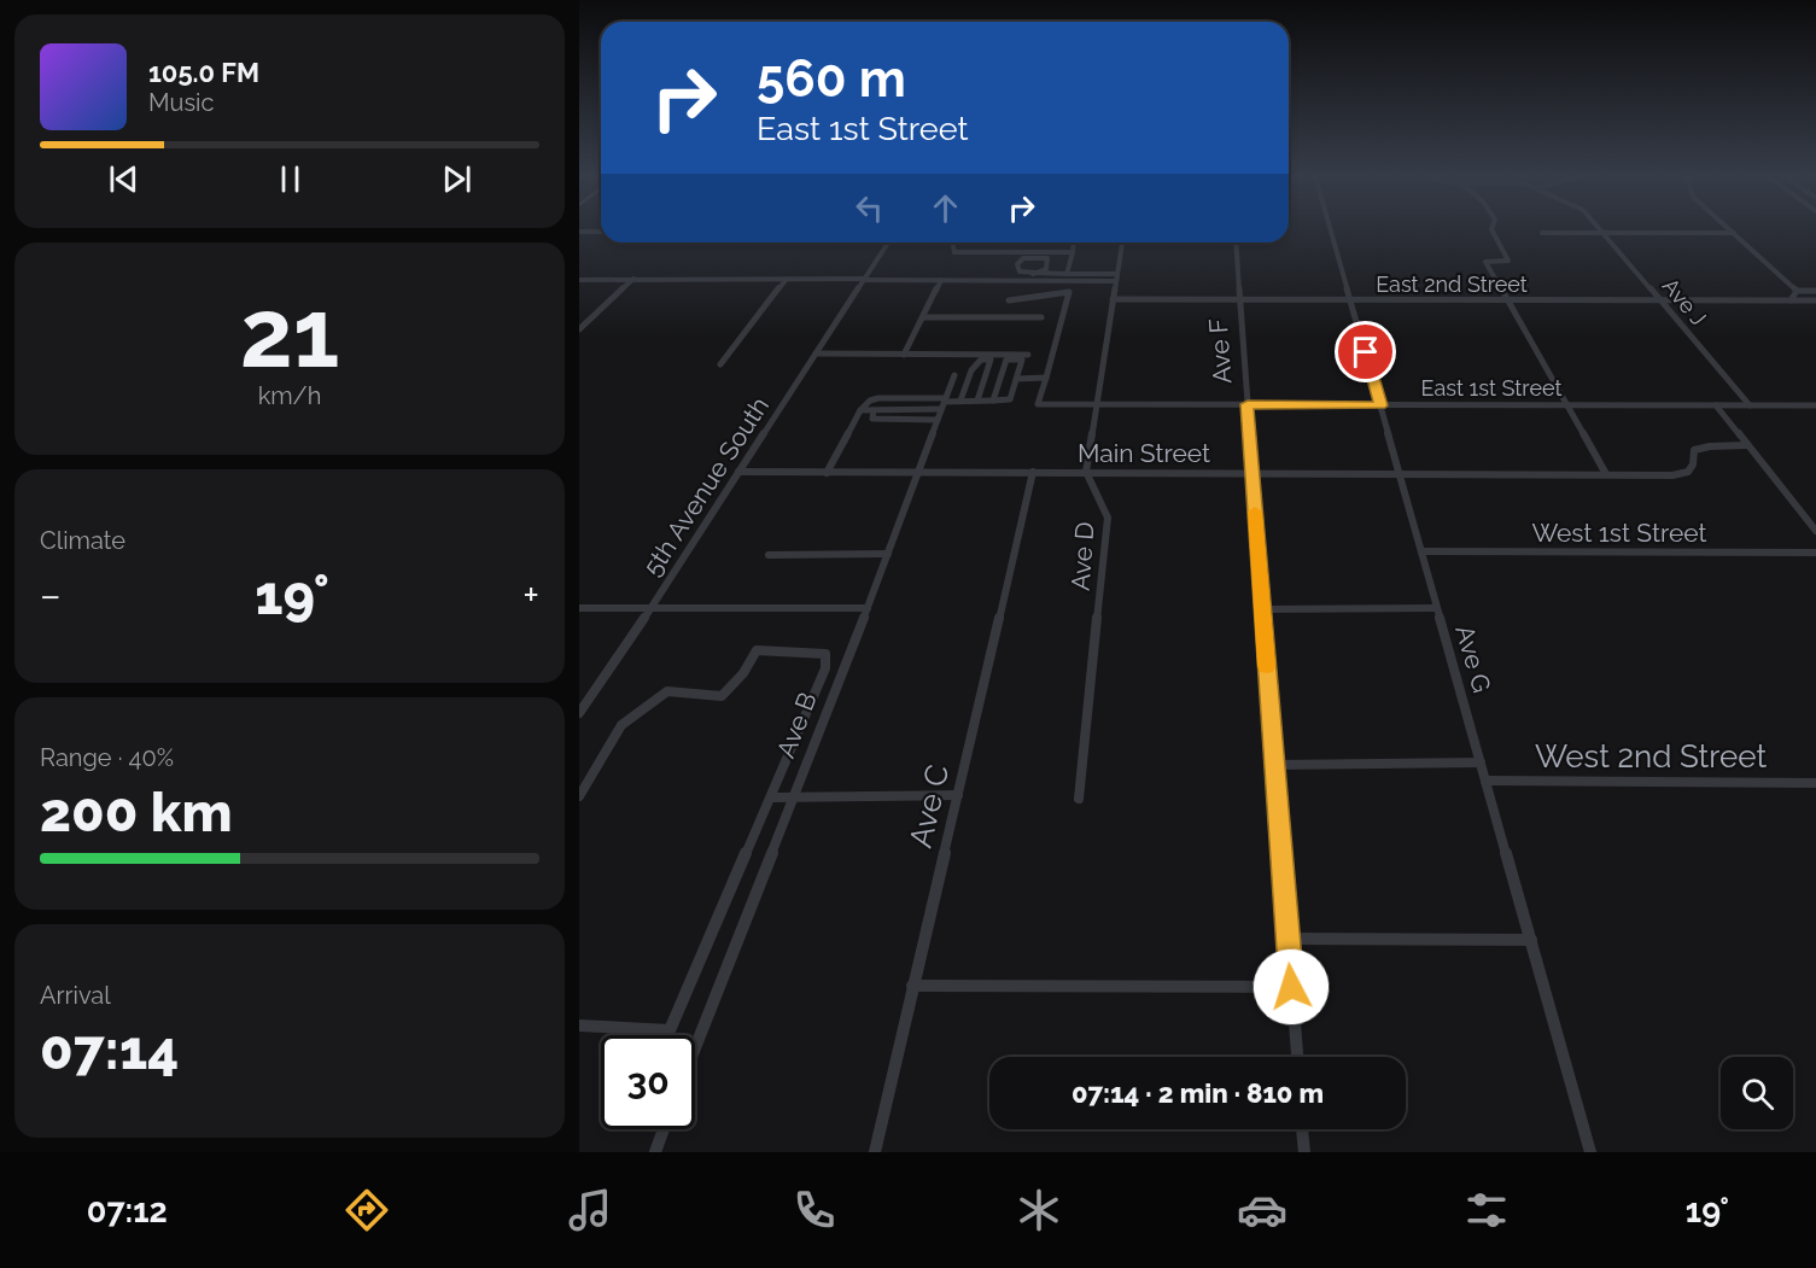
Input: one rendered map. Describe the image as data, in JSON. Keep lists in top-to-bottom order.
{
  "streets": {
    "street": [
      "East 2nd Street",
      "Ave J",
      "Ave F",
      "East 1st Street",
      "Main Street",
      "5th Avenue South",
      "West 1st Street",
      "Ave D",
      "Ave G",
      "Ave B",
      "West 2nd Street",
      "Ave C"
    ]
  },
  "crossings": [
    ["East 2nd Street", "Ave J"],
    ["East 2nd Street", "Ave F"],
    ["East 2nd Street", "Ave G"],
    ["Ave J", "East 1st Street"],
    ["Ave F", "East 1st Street"],
    ["Ave F", "Main Street"],
    ["East 1st Street", "Ave G"],
    ["Main Street", "5th Avenue South"],
    ["Main Street", "Ave D"],
    ["Main Street", "Ave G"],
    ["Main Street", "Ave B"],
    ["Main Street", "Ave C"],
    ["West 1st Street", "Ave G"],
    ["Ave G", "West 2nd Street"]
  ],
  "page": {
    "turn": ["560 m", "East 1st Street"],
    "song": ["105.0 FM", "Music"],
    "tile": [
      ["21", "km/h"],
      "Climate",
      ["Range · 40%", "200 km"],
      ["Arrival", "07:14"]
    ],
    "heat": ["−", "19°", "+"],
    "limit": "30",
    "trip": "07:14 · 2 min · 810 m",
    "tabs": ["07:12", "19°"]
  }
}
